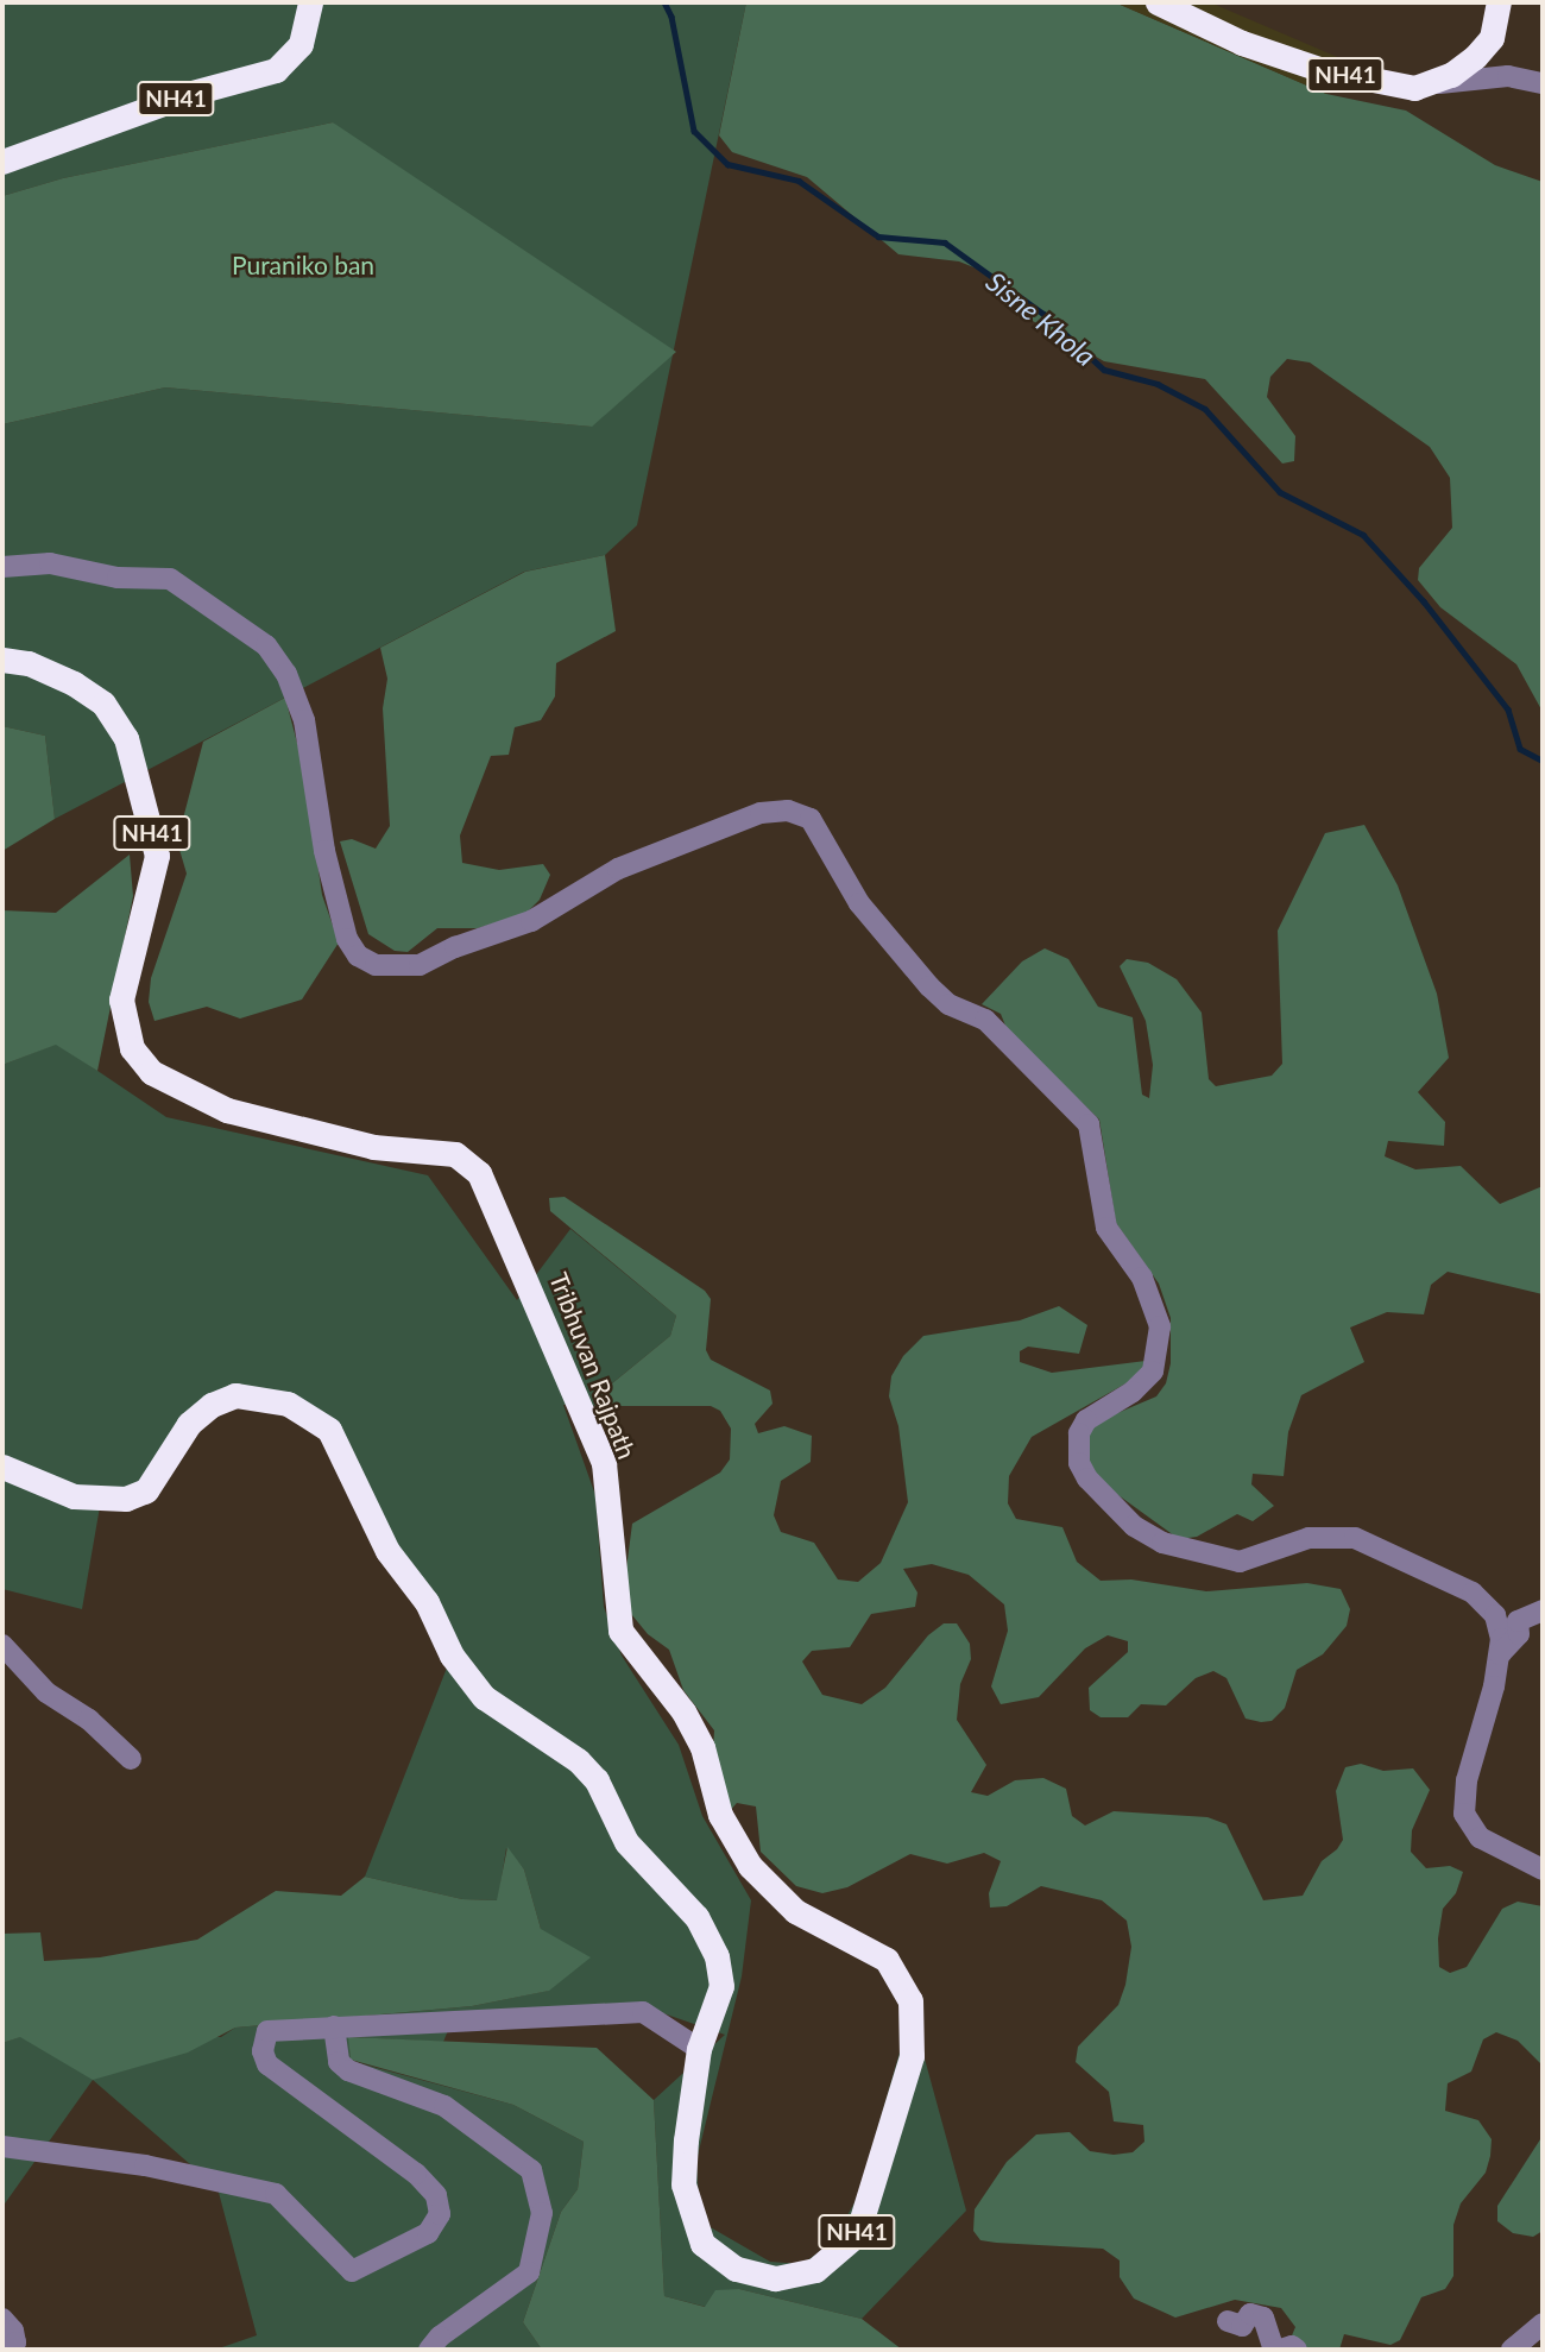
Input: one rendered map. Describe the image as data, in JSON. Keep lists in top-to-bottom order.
{
  "streets": {
    "highway": ["NH41", "Tribhuvan Rajpath"]
  },
  "water": ["Sisne Khola"],
  "parks": ["Puraniko ban"]
}
